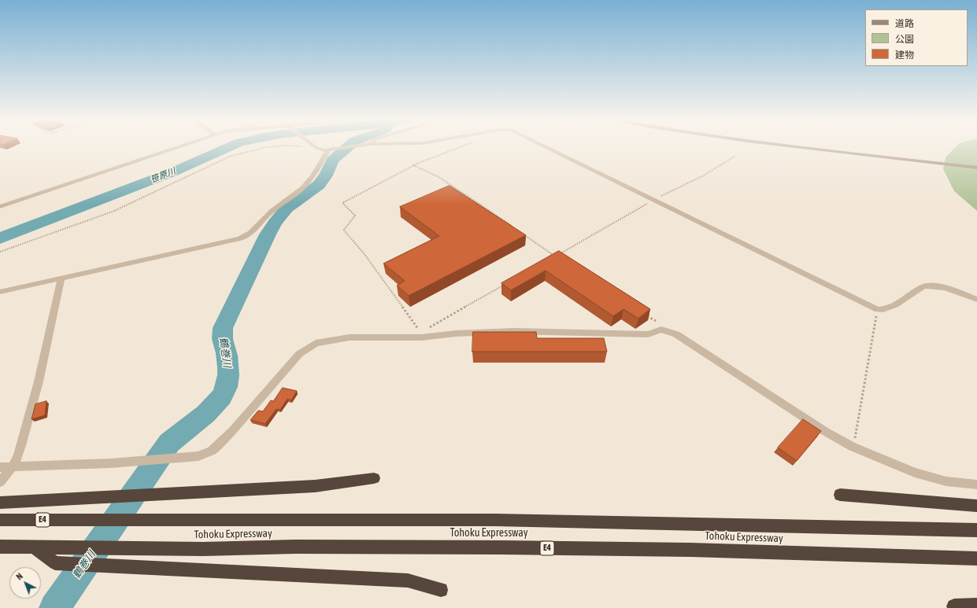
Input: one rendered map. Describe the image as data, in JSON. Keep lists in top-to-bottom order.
{
  "streets": {
    "highway": ["E4", "Tohoku Expressway"]
  },
  "water": ["笹原川", "鶴巻川"],
  "legend": ["道路", "公園", "建物"],
  "north": "top left"
}
